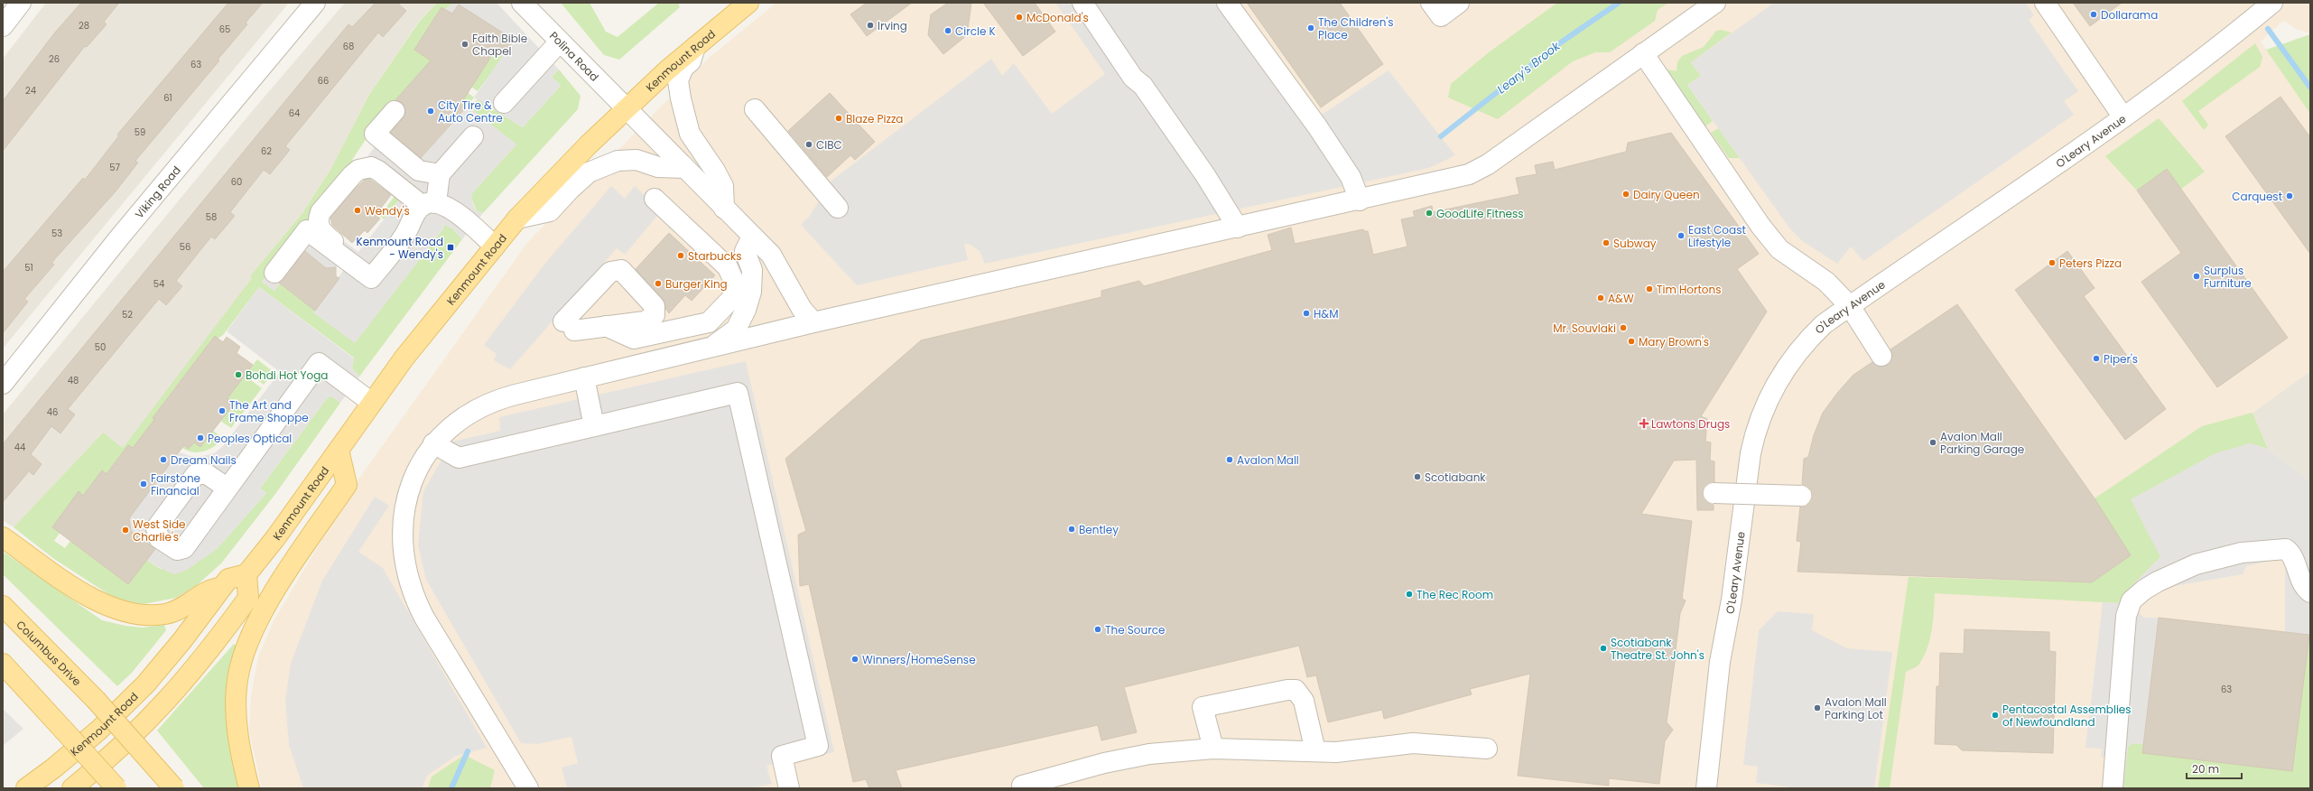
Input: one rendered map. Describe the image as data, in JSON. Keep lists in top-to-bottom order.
{
  "streets": {
    "main road": ["Kenmount Road", "Columbus Drive"],
    "street": ["Polina Road", "O'Leary Avenue", "Viking Road"]
  },
  "crossings": [
    ["Polina Road", "Kenmount Road"]
  ],
  "water": ["Leary's Brook"],
  "places": {
    "other": [
      "Dollarama",
      "McDonald's",
      "Irving",
      "The Children's Place",
      "Circle K",
      "Faith Bible Chapel",
      "City Tire & Auto Centre",
      "Blaze Pizza",
      "CIBC",
      "Dairy Queen",
      "Carquest",
      "Wendy's",
      "GoodLife Fitness",
      "East Coast Lifestyle",
      "Subway",
      "Starbucks",
      "Peters Pizza",
      "Surplus Furniture",
      "Burger King",
      "Tim Hortons",
      "A&W",
      "H&M",
      "Mr. Souvlaki",
      "Mary Brown's",
      "Piper's",
      "Bohdi Hot Yoga",
      "The Art and Frame Shoppe",
      "Peoples Optical",
      "Avalon Mall Parking Garage",
      "Dream Nails",
      "Avalon Mall",
      "Scotiabank",
      "Fairstone Financial",
      "Bentley",
      "West Side Charlie's",
      "The Rec Room",
      "The Source",
      "Scotiabank Theatre St. John's",
      "Winners/HomeSense",
      "Avalon Mall Parking Lot",
      "Pentacostal Assemblies of Newfoundland"
    ],
    "transit": ["Kenmount Road - Wendy's"],
    "health": ["Lawtons Drugs"]
  },
  "house_numbers": [
    "28",
    "65",
    "68",
    "26",
    "63",
    "66",
    "24",
    "61",
    "64",
    "59",
    "62",
    "57",
    "60",
    "58",
    "53",
    "56",
    "51",
    "54",
    "52",
    "50",
    "48",
    "46",
    "44",
    "63"
  ],
  "scale_bar": "20 m"
}
